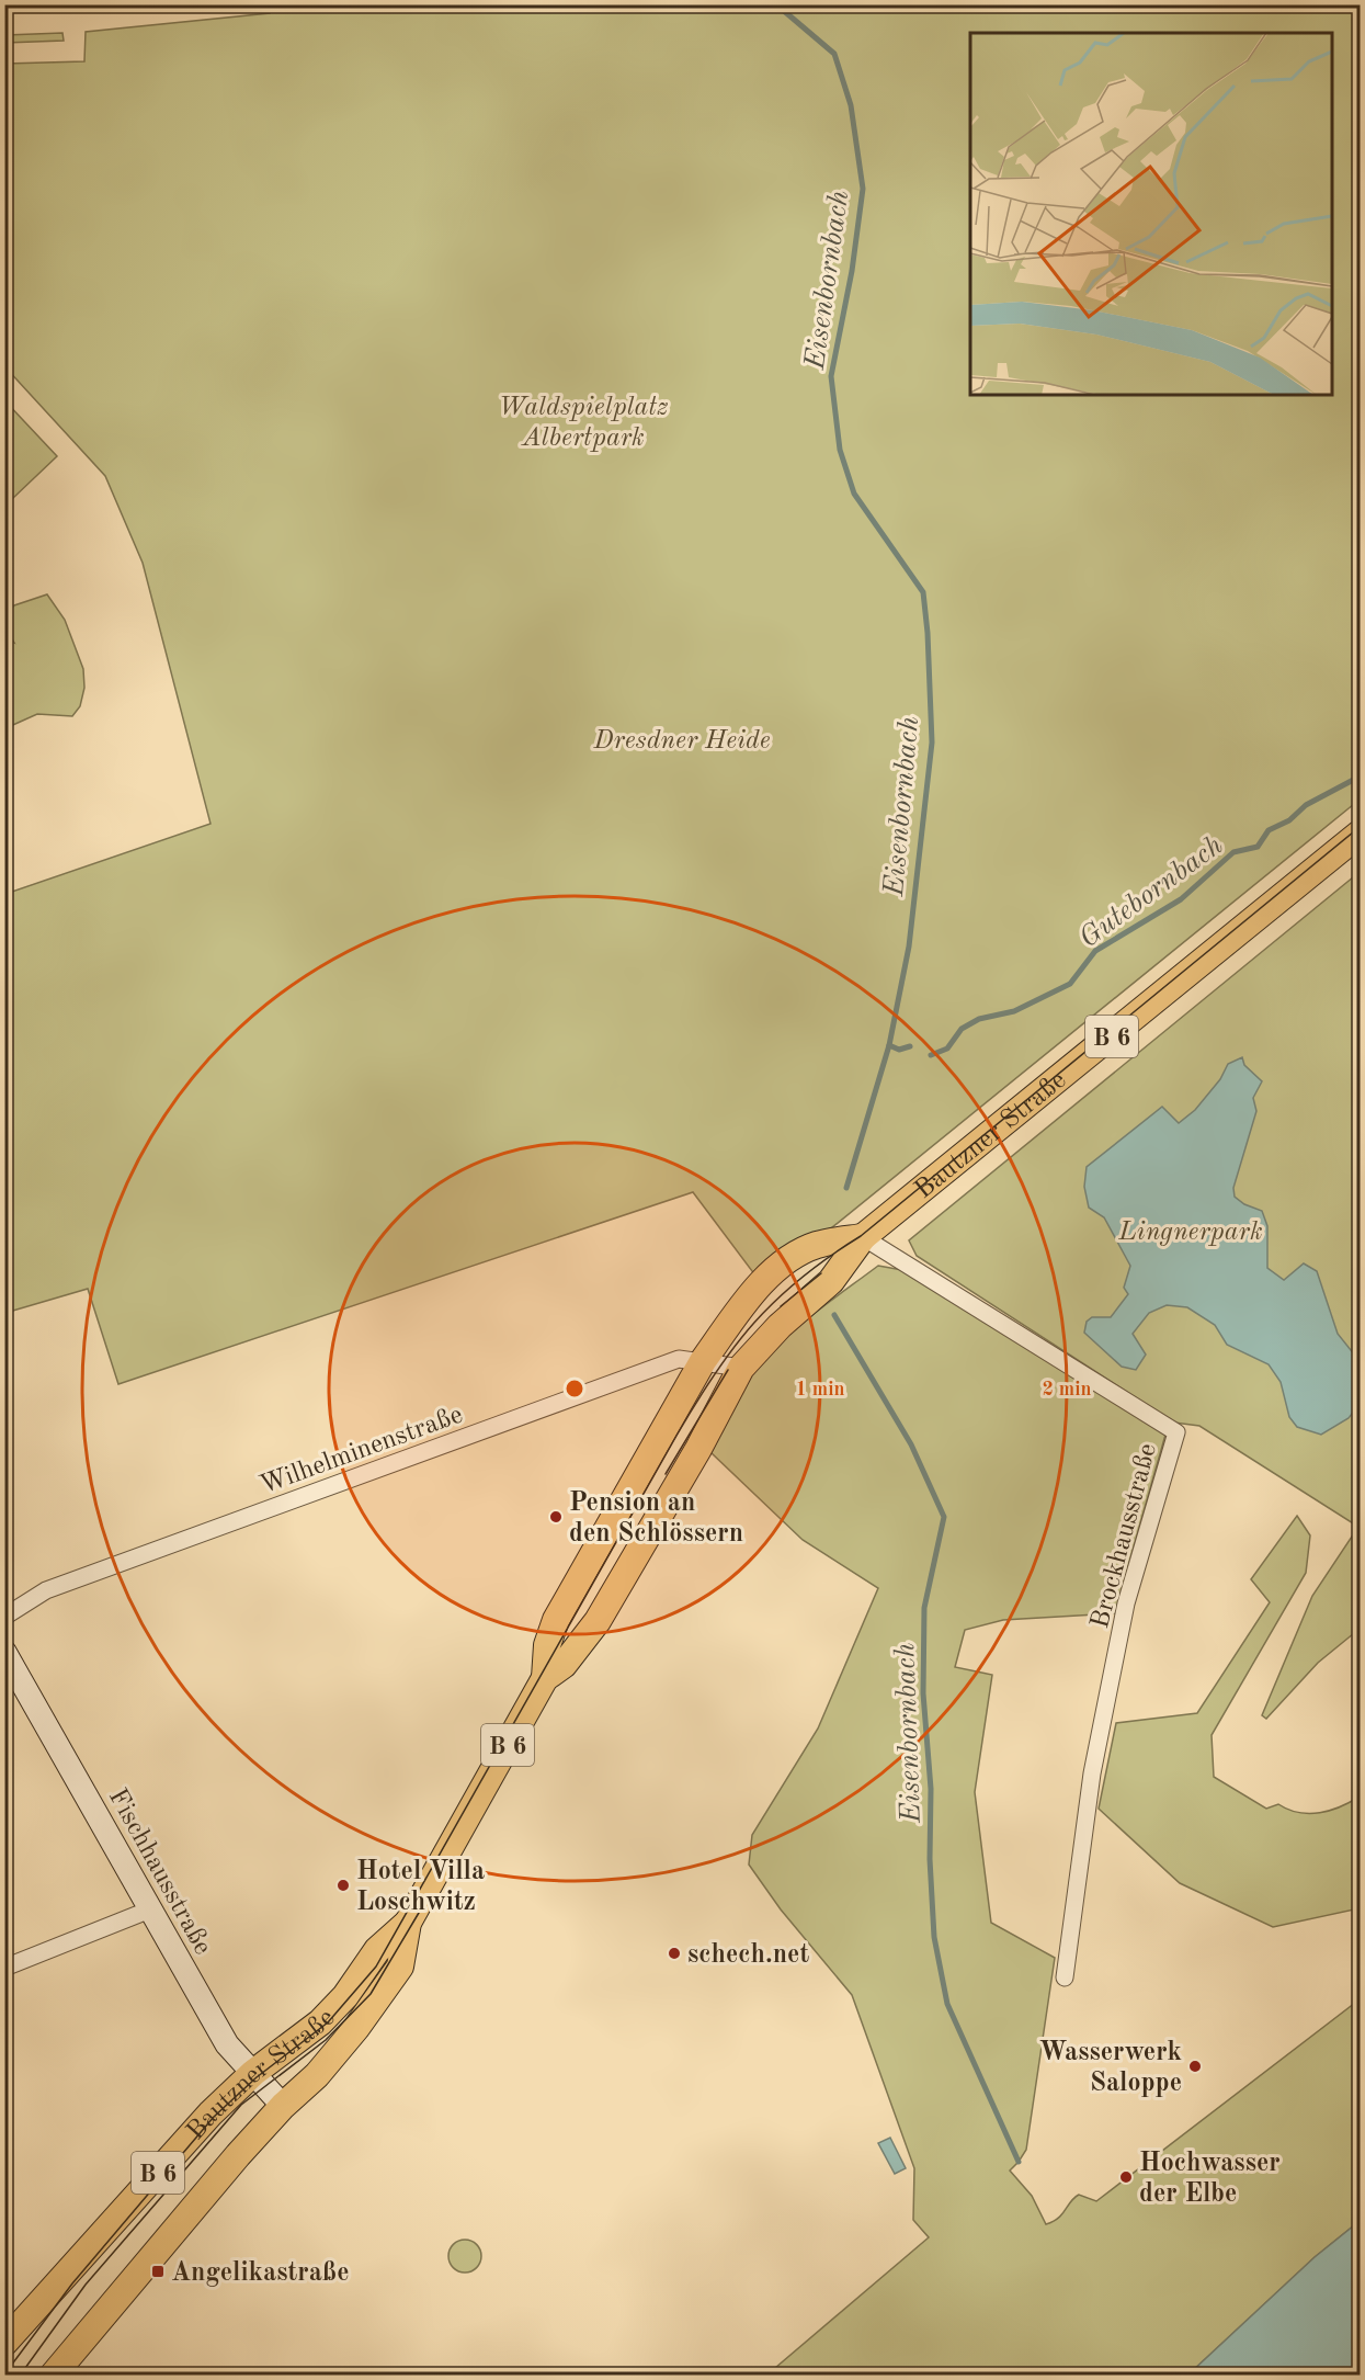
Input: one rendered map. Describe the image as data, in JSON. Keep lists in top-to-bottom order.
{
  "streets": {
    "main road": ["B 6", "Bautzner Straße", "Fischhausstraße"],
    "street": ["Wilhelminenstraße", "Brockhausstraße"]
  },
  "crossings": [
    ["Bautzner Straße", "Wilhelminenstraße"],
    ["Bautzner Straße", "Brockhausstraße"],
    ["Bautzner Straße", "Fischhausstraße"]
  ],
  "water": ["Eisenbornbach", "Gutebornbach"],
  "parks": ["Waldspielplatz Albertpark", "Dresdner Heide", "Lingnerpark"],
  "places": {
    "other": [
      "Pension an den Schlössern",
      "Hotel Villa Loschwitz",
      "schech.net",
      "Wasserwerk Saloppe",
      "Hochwasser der Elbe"
    ],
    "transit": ["Angelikastraße"]
  },
  "rings": ["1 min", "2 min"]
}
